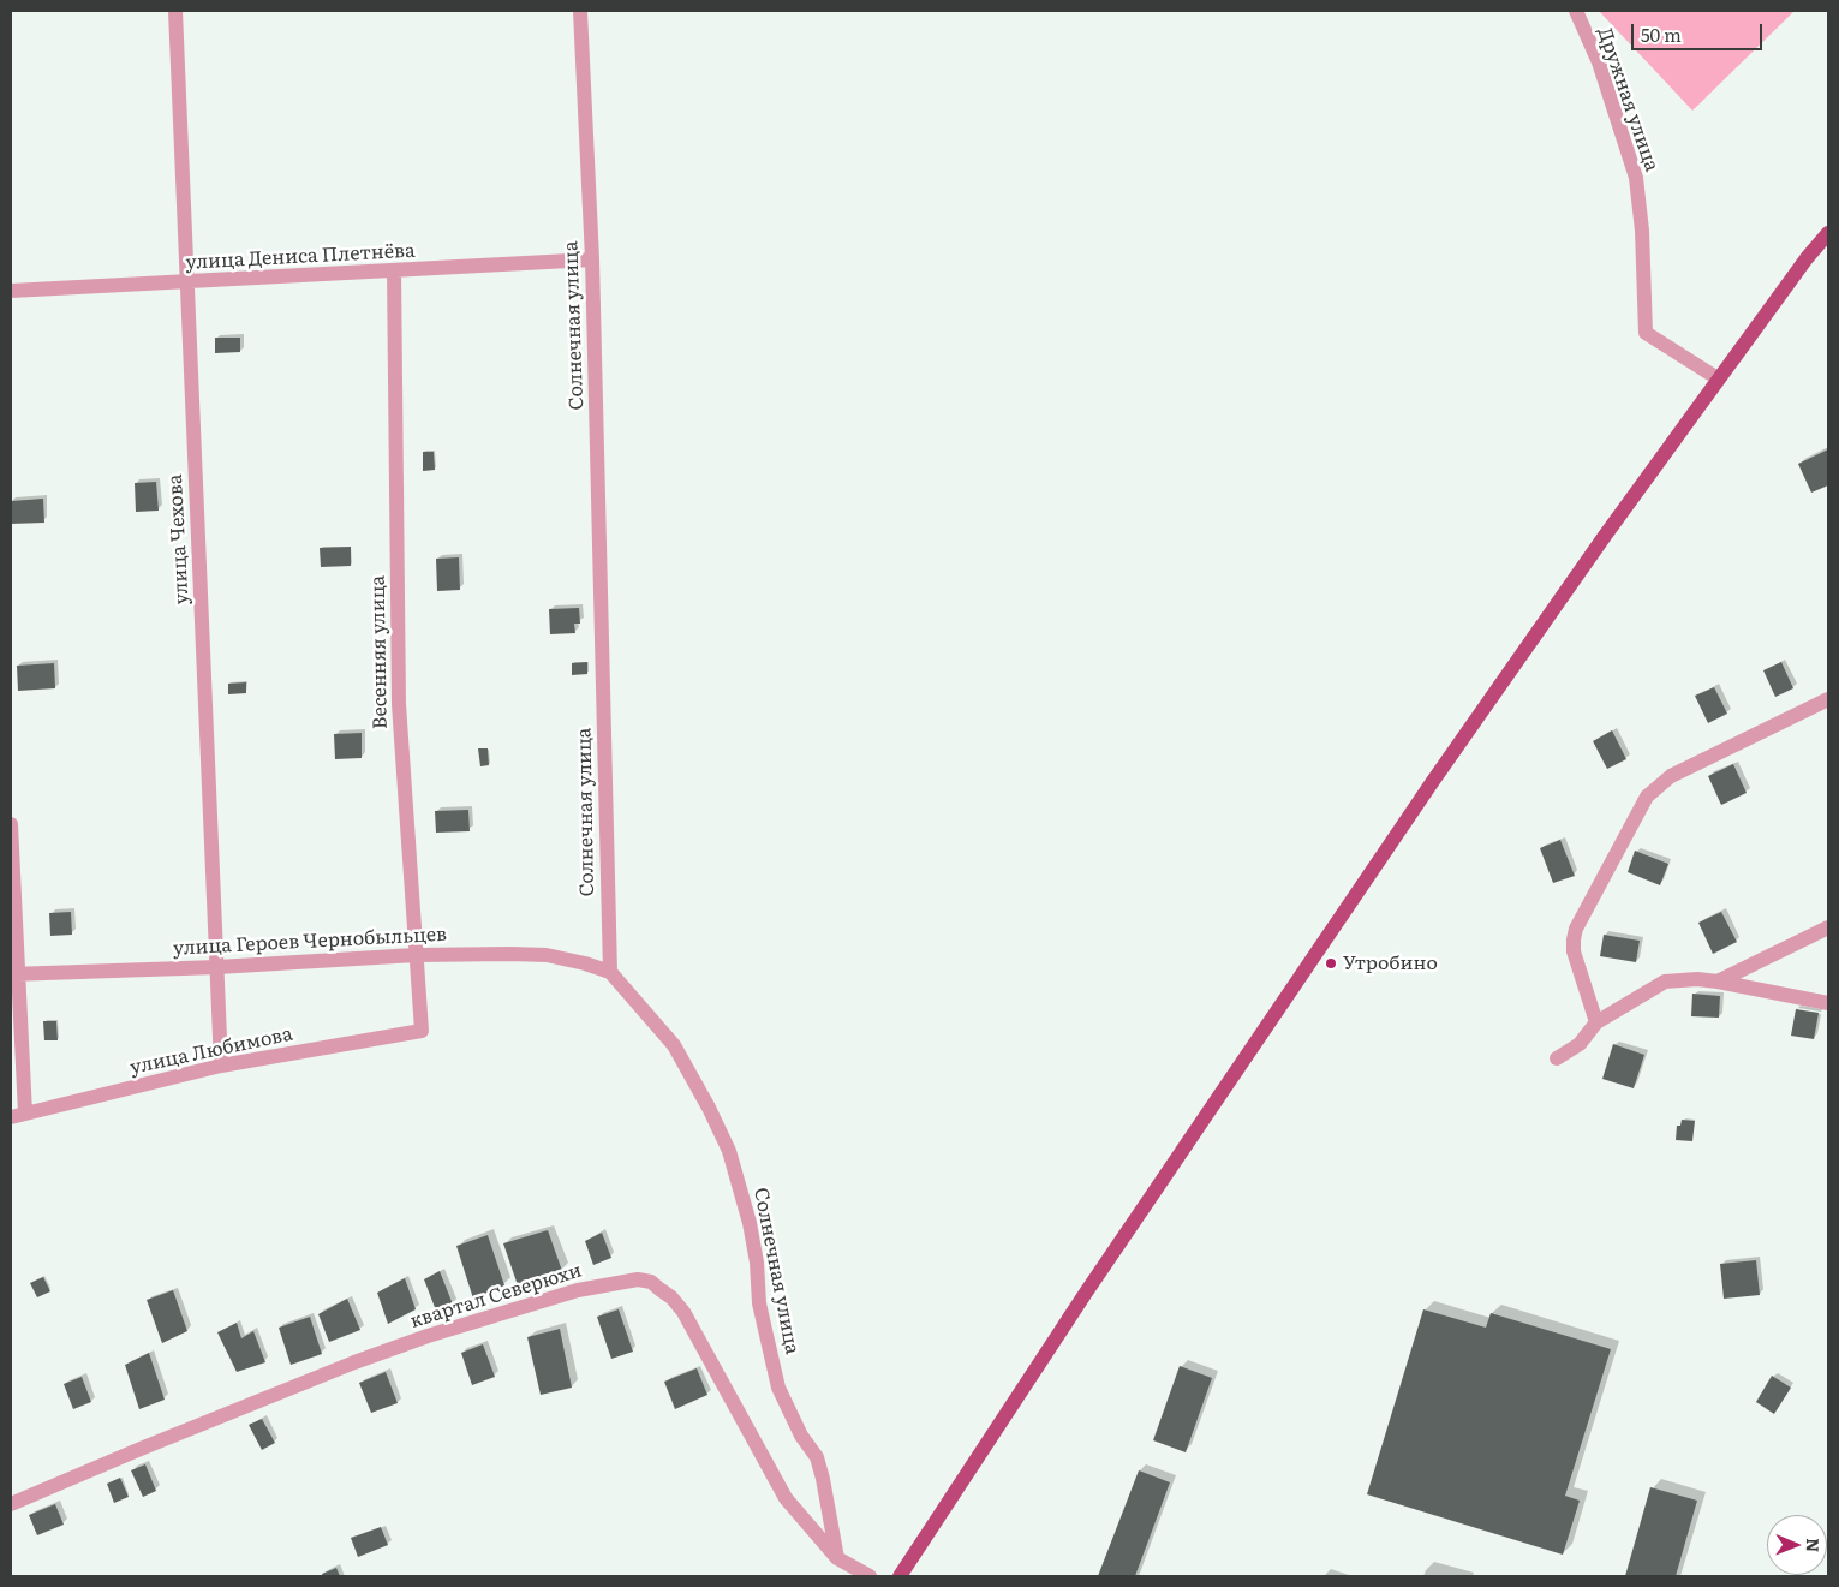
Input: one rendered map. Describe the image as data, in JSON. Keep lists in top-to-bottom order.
{
  "streets": {
    "street": [
      "Дружная улица",
      "улица Дениса Плетнёва",
      "Солнечная улица",
      "улица Чехова",
      "Весенняя улица",
      "улица Героев Чернобыльцев",
      "улица Любимова",
      "квартал Северюхи"
    ]
  },
  "crossings": [
    ["улица Дениса Плетнёва", "Солнечная улица"],
    ["улица Дениса Плетнёва", "улица Чехова"],
    ["улица Дениса Плетнёва", "Весенняя улица"],
    ["Солнечная улица", "улица Героев Чернобыльцев"],
    ["Солнечная улица", "квартал Северюхи"],
    ["улица Чехова", "улица Героев Чернобыльцев"],
    ["улица Чехова", "улица Любимова"],
    ["Весенняя улица", "улица Героев Чернобыльцев"],
    ["Весенняя улица", "улица Любимова"]
  ],
  "places": ["Утробино"],
  "scale_bar": "50 m",
  "north": "right"
}
